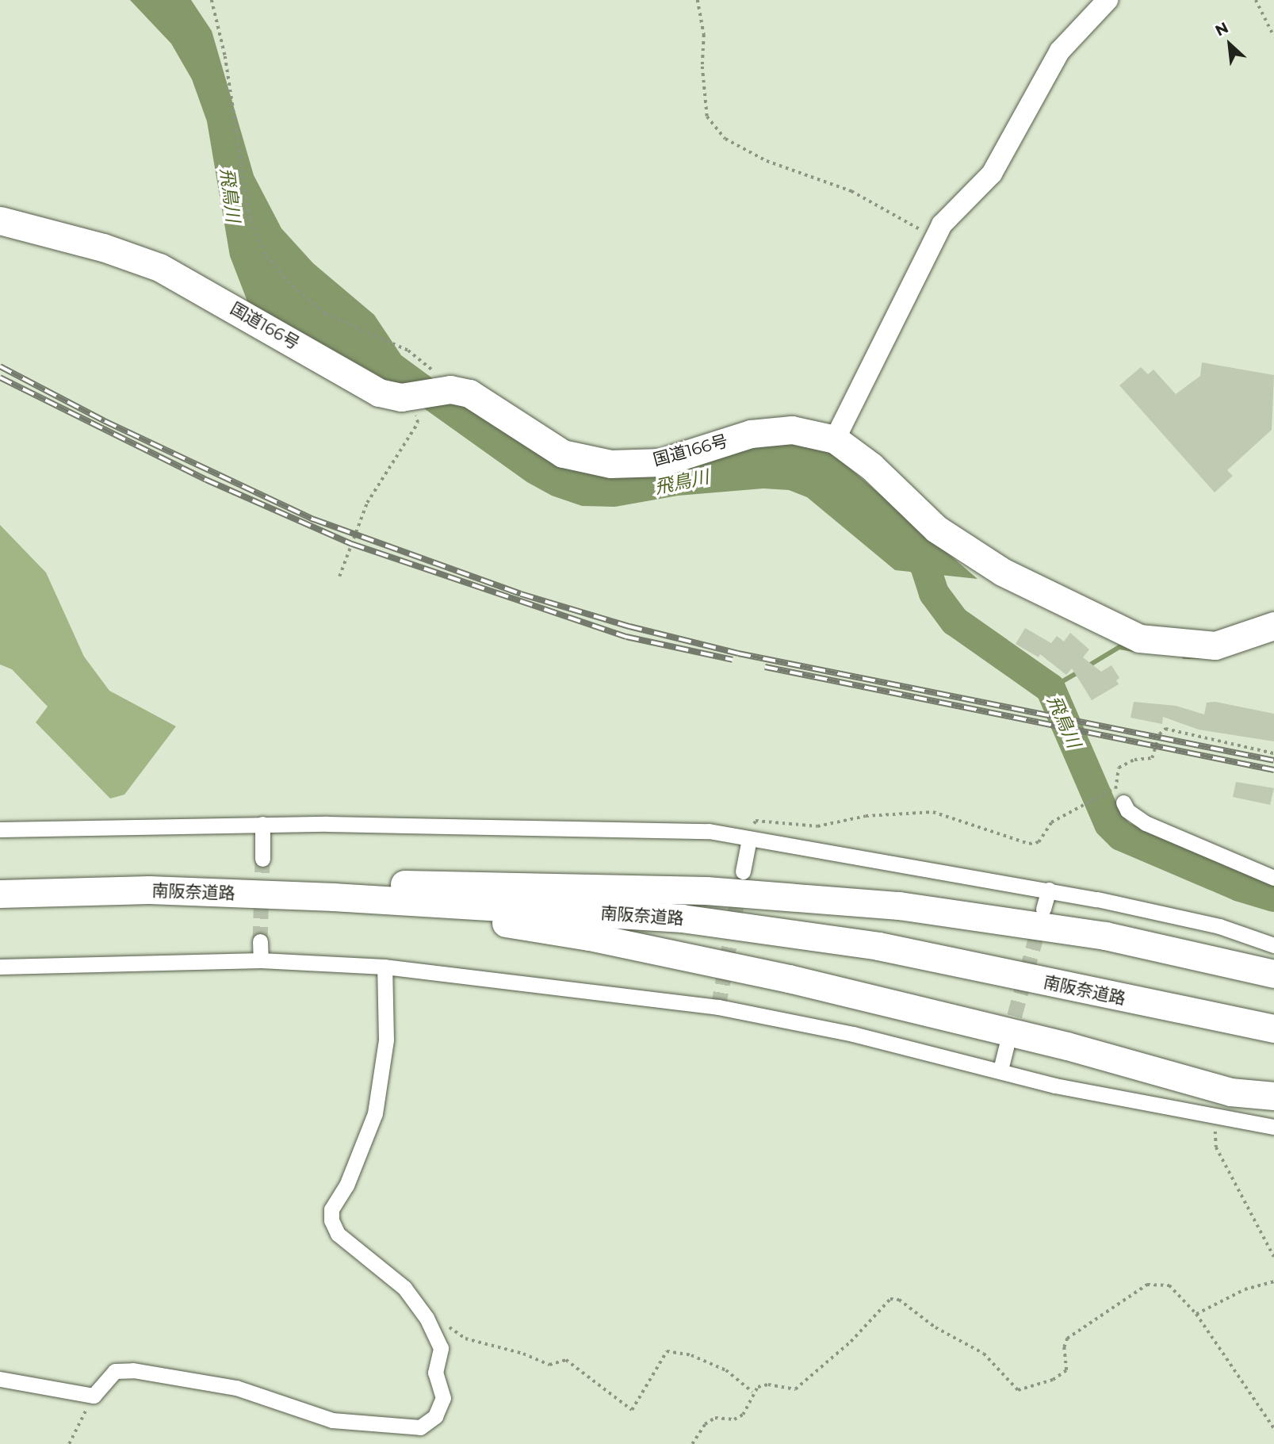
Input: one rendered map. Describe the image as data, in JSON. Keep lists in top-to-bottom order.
{
  "streets": {
    "highway": ["国道166号", "南阪奈道路"]
  },
  "water": ["飛鳥川"],
  "north": "top left"
}
